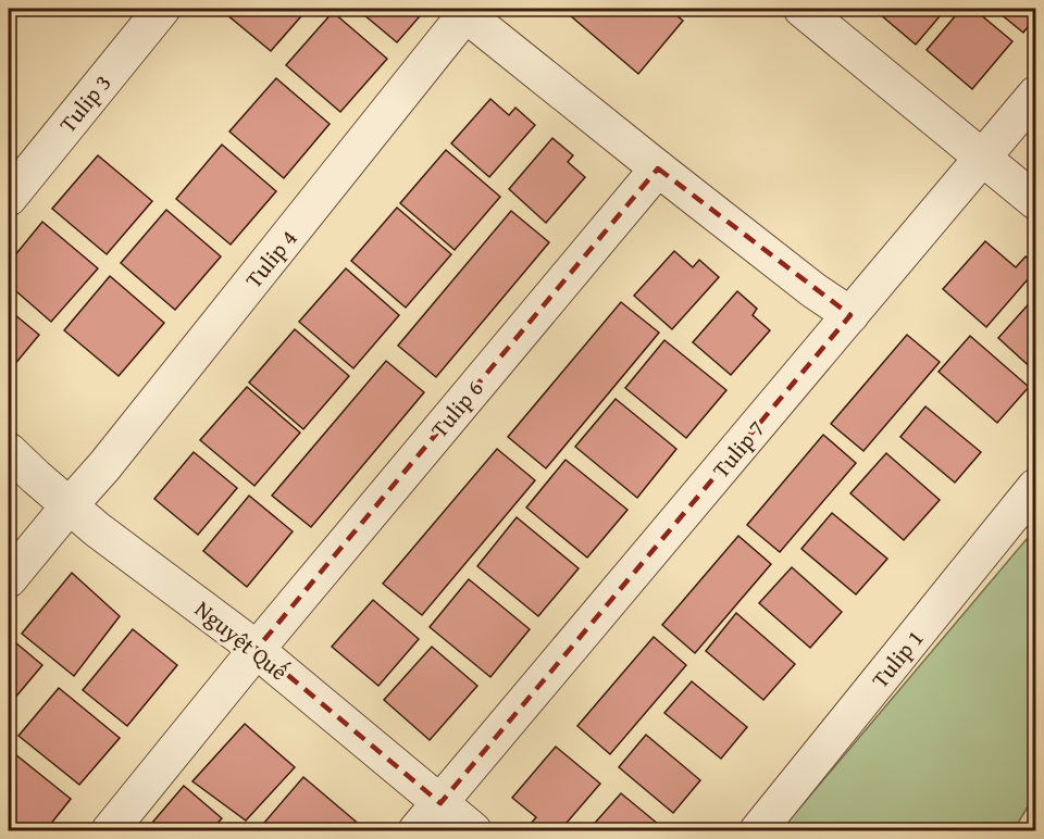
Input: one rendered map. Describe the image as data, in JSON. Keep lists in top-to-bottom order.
{
  "streets": {
    "street": [
      "Tulip 3",
      "Tulip 4",
      "Tulip 6",
      "Tulip 7",
      "Nguyệt Quế",
      "Tulip 1"
    ]
  },
  "crossings": [
    ["Tulip 4", "Nguyệt Quế"],
    ["Tulip 6", "Nguyệt Quế"],
    ["Tulip 7", "Nguyệt Quế"]
  ]
}
